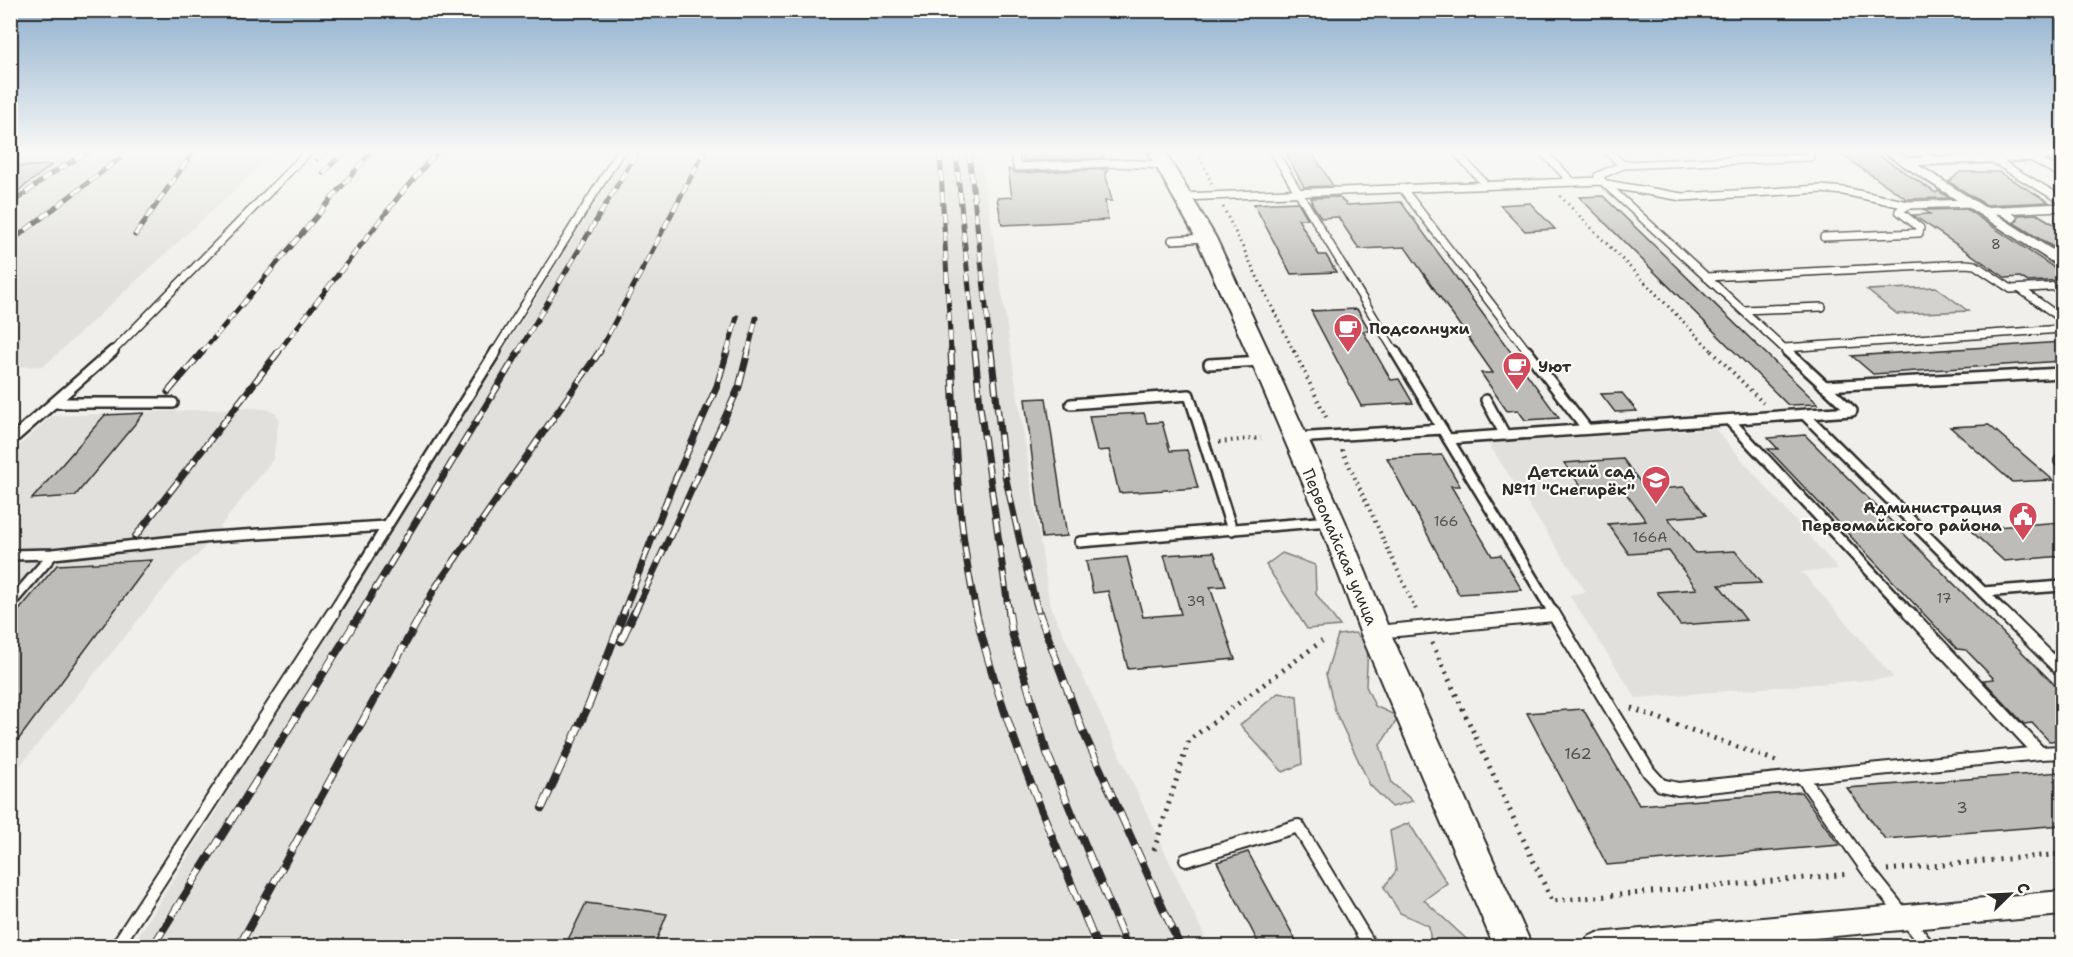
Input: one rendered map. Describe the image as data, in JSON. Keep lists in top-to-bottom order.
{
  "streets": {
    "main road": ["Первомайская улица"]
  },
  "places": {
    "cafe": ["Подсолнухи", "Уют"],
    "school or university": ["Детский сад №11 \"Снегирёк\""],
    "public building": ["Администрация Первомайского района"]
  },
  "house_numbers": [
    "8",
    "166",
    "166А",
    "17",
    "39",
    "162",
    "3"
  ],
  "north": "top right"
}
